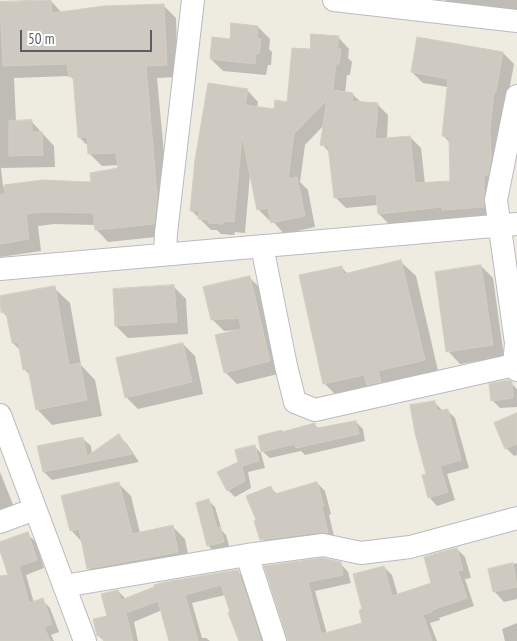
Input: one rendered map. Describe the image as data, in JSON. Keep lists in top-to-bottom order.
{
  "scale_bar": "50 m"
}
